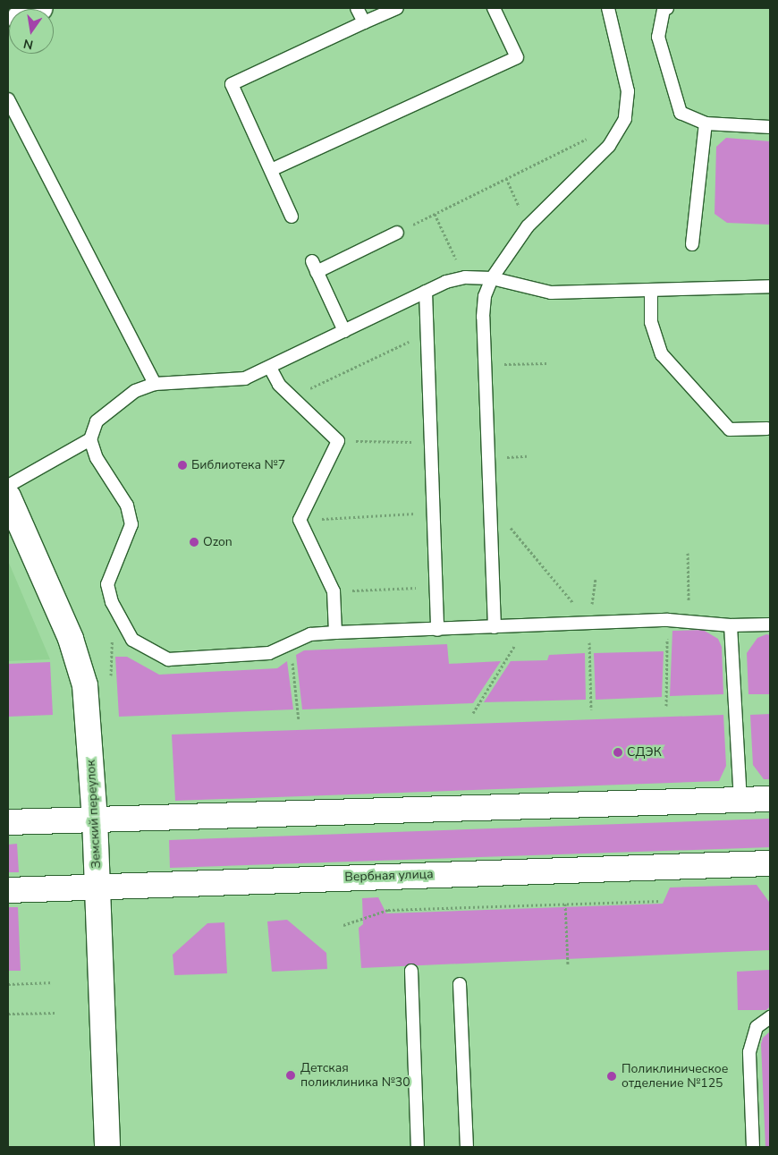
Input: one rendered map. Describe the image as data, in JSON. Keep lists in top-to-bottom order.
{
  "streets": {
    "main road": ["Земский переулок", "Вербная улица"]
  },
  "crossings": [
    ["Земский переулок", "Вербная улица"]
  ],
  "places": [
    "Библиотека №7",
    "Ozon",
    "СДЭК",
    "Детская поликлиника №30",
    "Поликлиническое отделение №125"
  ],
  "north": "bottom"
}
